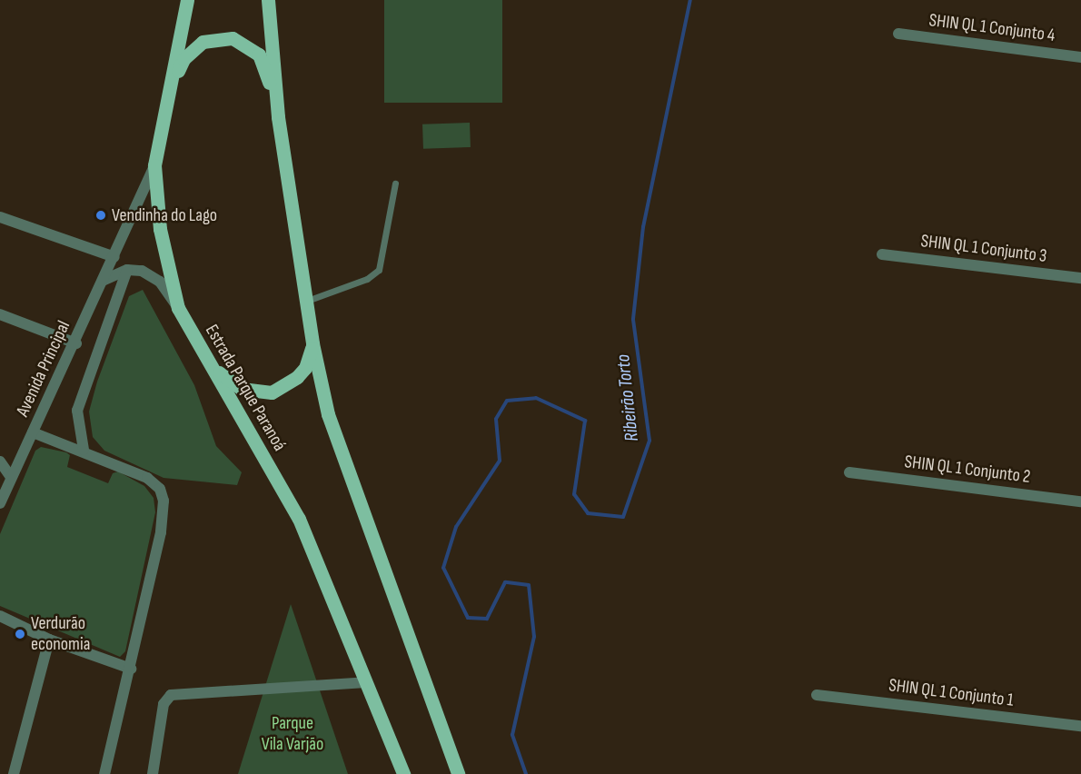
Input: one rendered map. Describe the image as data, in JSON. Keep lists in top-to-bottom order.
{
  "streets": {
    "main road": ["Estrada Parque Paranoá"],
    "street": [
      "SHIN QL 1 Conjunto 4",
      "SHIN QL 1 Conjunto 3",
      "Avenida Principal",
      "SHIN QL 1 Conjunto 2",
      "SHIN QL 1 Conjunto 1"
    ]
  },
  "crossings": [
    ["Avenida Principal", "Estrada Parque Paranoá"]
  ],
  "water": ["Ribeirão Torto"],
  "parks": ["Parque Vila Varjão"],
  "places": ["Vendinha do Lago", "Verdurão economia"]
}
